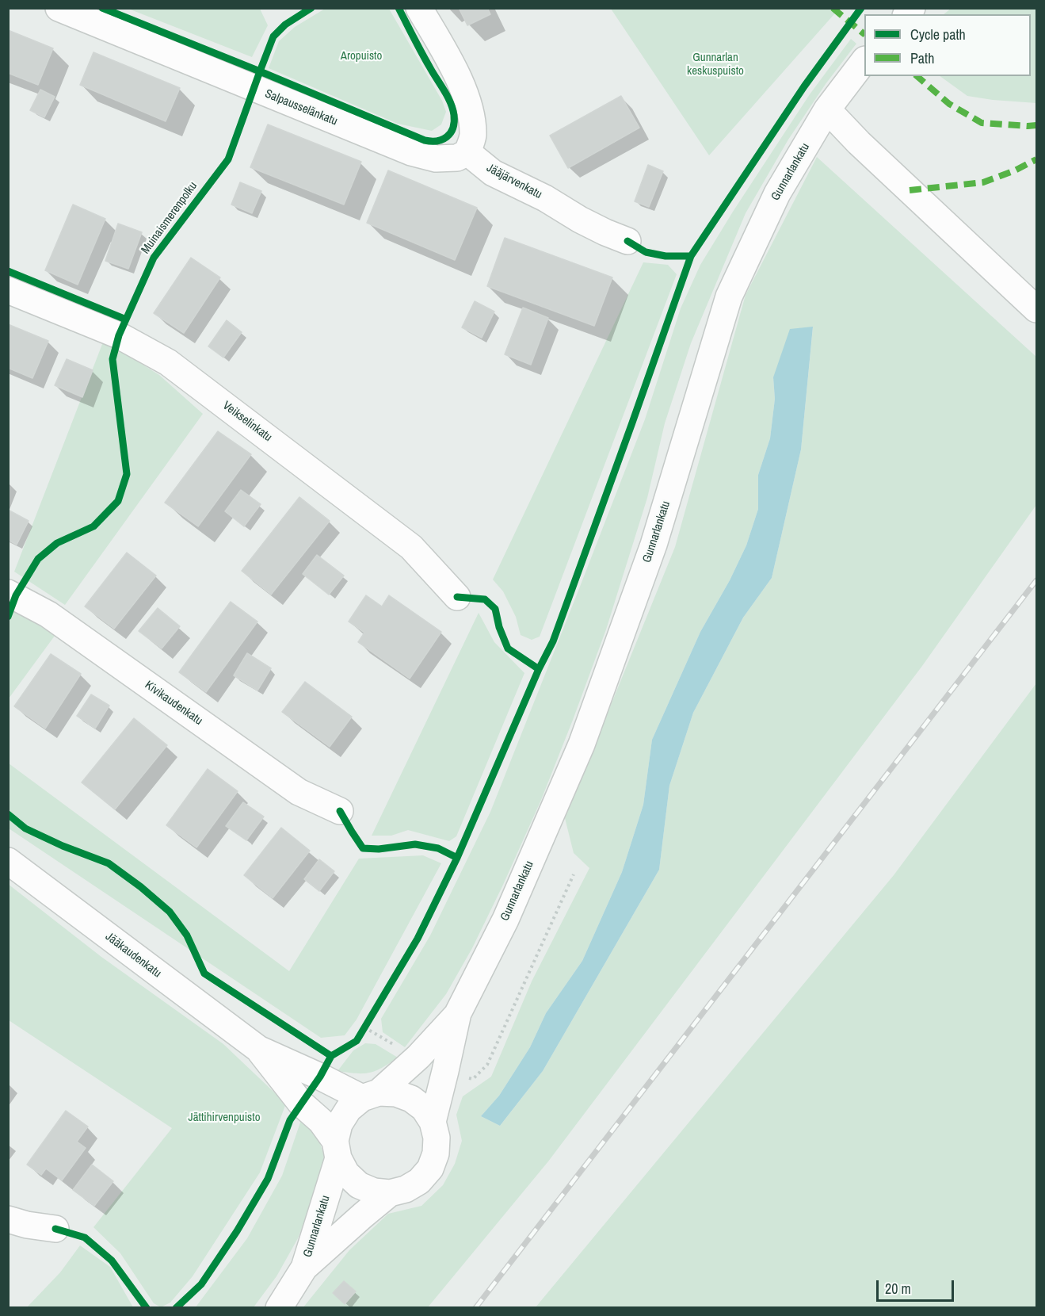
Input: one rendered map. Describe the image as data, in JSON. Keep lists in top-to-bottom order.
{
  "streets": {
    "street": [
      "Salpausselänkatu",
      "Gunnarlankatu",
      "Jääjärvenkatu",
      "Veikselinkatu",
      "Kivikaudenkatu",
      "Jääkaudenkatu"
    ],
    "cycle path": ["Muinaismerenpolku"]
  },
  "crossings": [
    ["Salpausselänkatu", "Jääjärvenkatu"],
    ["Gunnarlankatu", "Jääkaudenkatu"]
  ],
  "parks": ["Aropuisto", "Gunnarlan keskuspuisto", "Jättihirvenpuisto"],
  "legend": ["Cycle path", "Path"],
  "scale_bar": "20 m"
}
